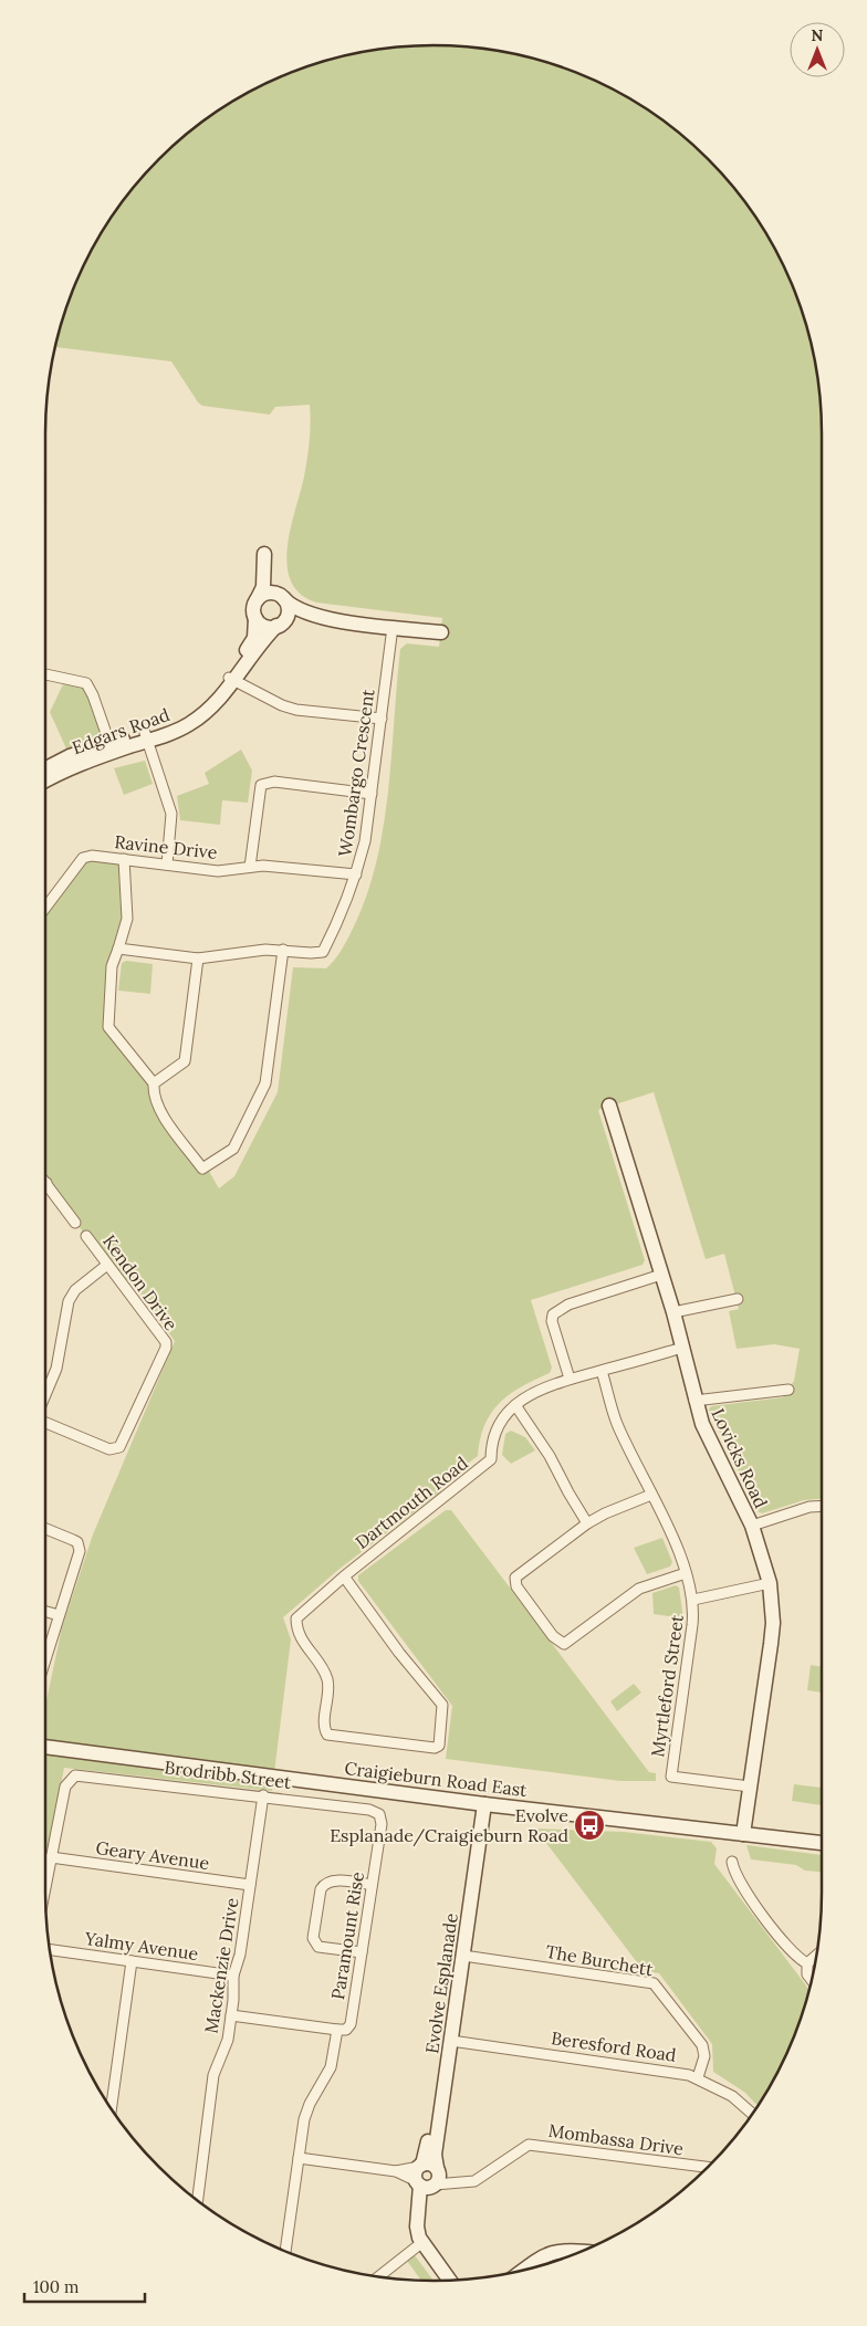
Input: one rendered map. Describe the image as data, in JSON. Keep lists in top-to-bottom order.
{
  "streets": {
    "street": [
      "Edgars Road",
      "Wombargo Crescent",
      "Ravine Drive",
      "Kendon Drive",
      "Lovicks Road",
      "Dartmouth Road",
      "Myrtleford Street",
      "Brodribb Street",
      "Craigieburn Road East",
      "Geary Avenue",
      "Paramount Rise",
      "Yalmy Avenue",
      "The Burchett",
      "Mackenzie Drive",
      "Evolve Esplanade",
      "Beresford Road",
      "Mombassa Drive"
    ]
  },
  "crossings": [
    ["Wombargo Crescent", "Ravine Drive"],
    ["Lovicks Road", "Dartmouth Road"],
    ["Lovicks Road", "Myrtleford Street"],
    ["Lovicks Road", "Craigieburn Road East"],
    ["Dartmouth Road", "Myrtleford Street"],
    ["Brodribb Street", "Geary Avenue"],
    ["Brodribb Street", "Paramount Rise"],
    ["Brodribb Street", "Mackenzie Drive"],
    ["Craigieburn Road East", "Evolve Esplanade"],
    ["Geary Avenue", "Mackenzie Drive"],
    ["Paramount Rise", "Mombassa Drive"],
    ["Yalmy Avenue", "Mackenzie Drive"],
    ["The Burchett", "Evolve Esplanade"],
    ["The Burchett", "Beresford Road"],
    ["Evolve Esplanade", "Beresford Road"],
    ["Evolve Esplanade", "Mombassa Drive"]
  ],
  "places": {
    "bus stop": ["Evolve Esplanade/Craigieburn Road"]
  },
  "scale_bar": "100 m",
  "north": "top"
}
